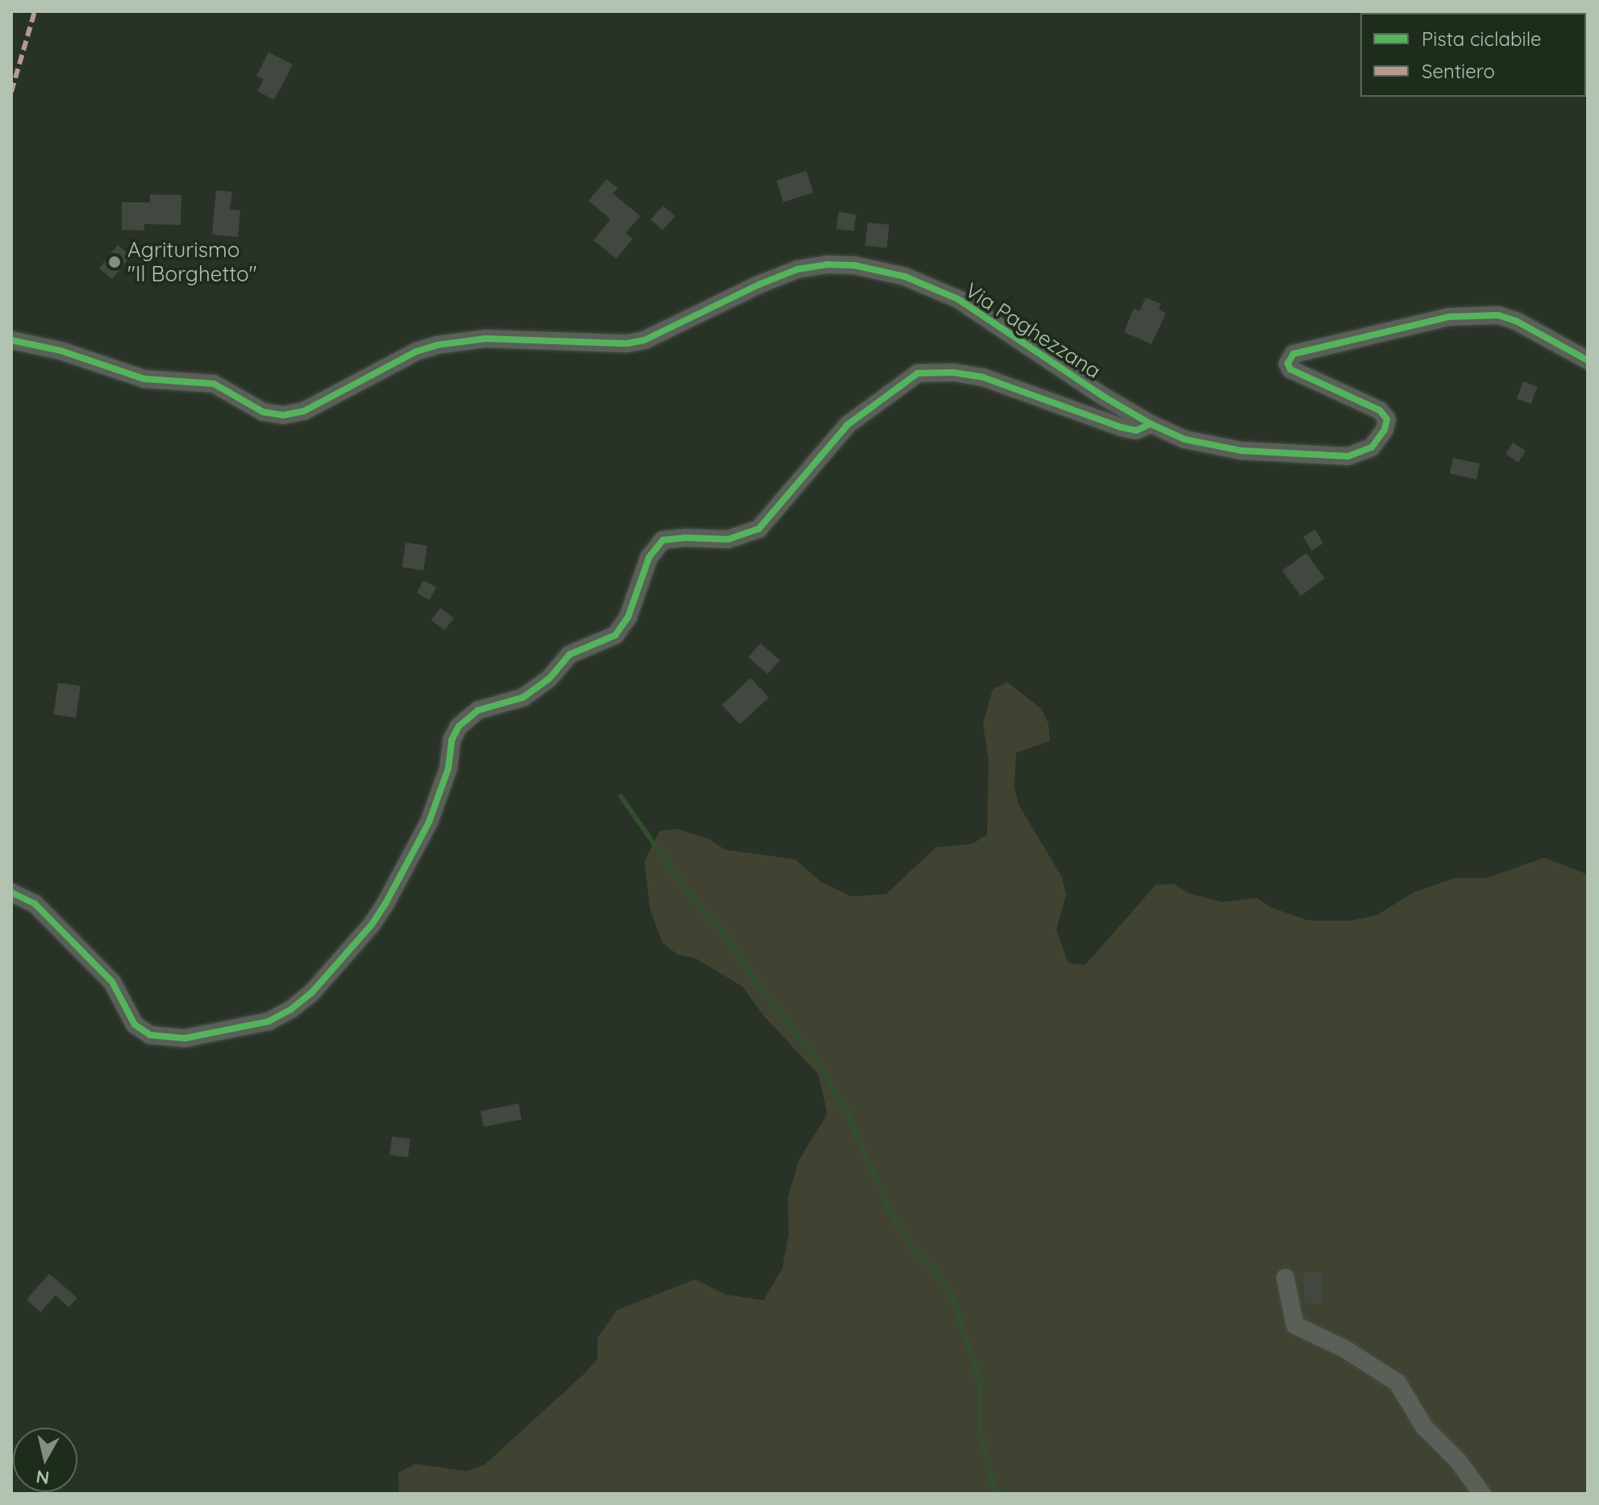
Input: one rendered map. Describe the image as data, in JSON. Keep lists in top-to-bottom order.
{
  "streets": {
    "street": ["Via Paghezzana"]
  },
  "places": ["Agriturismo \"Il Borghetto\""],
  "legend": ["Pista ciclabile", "Sentiero"],
  "north": "bottom"
}
